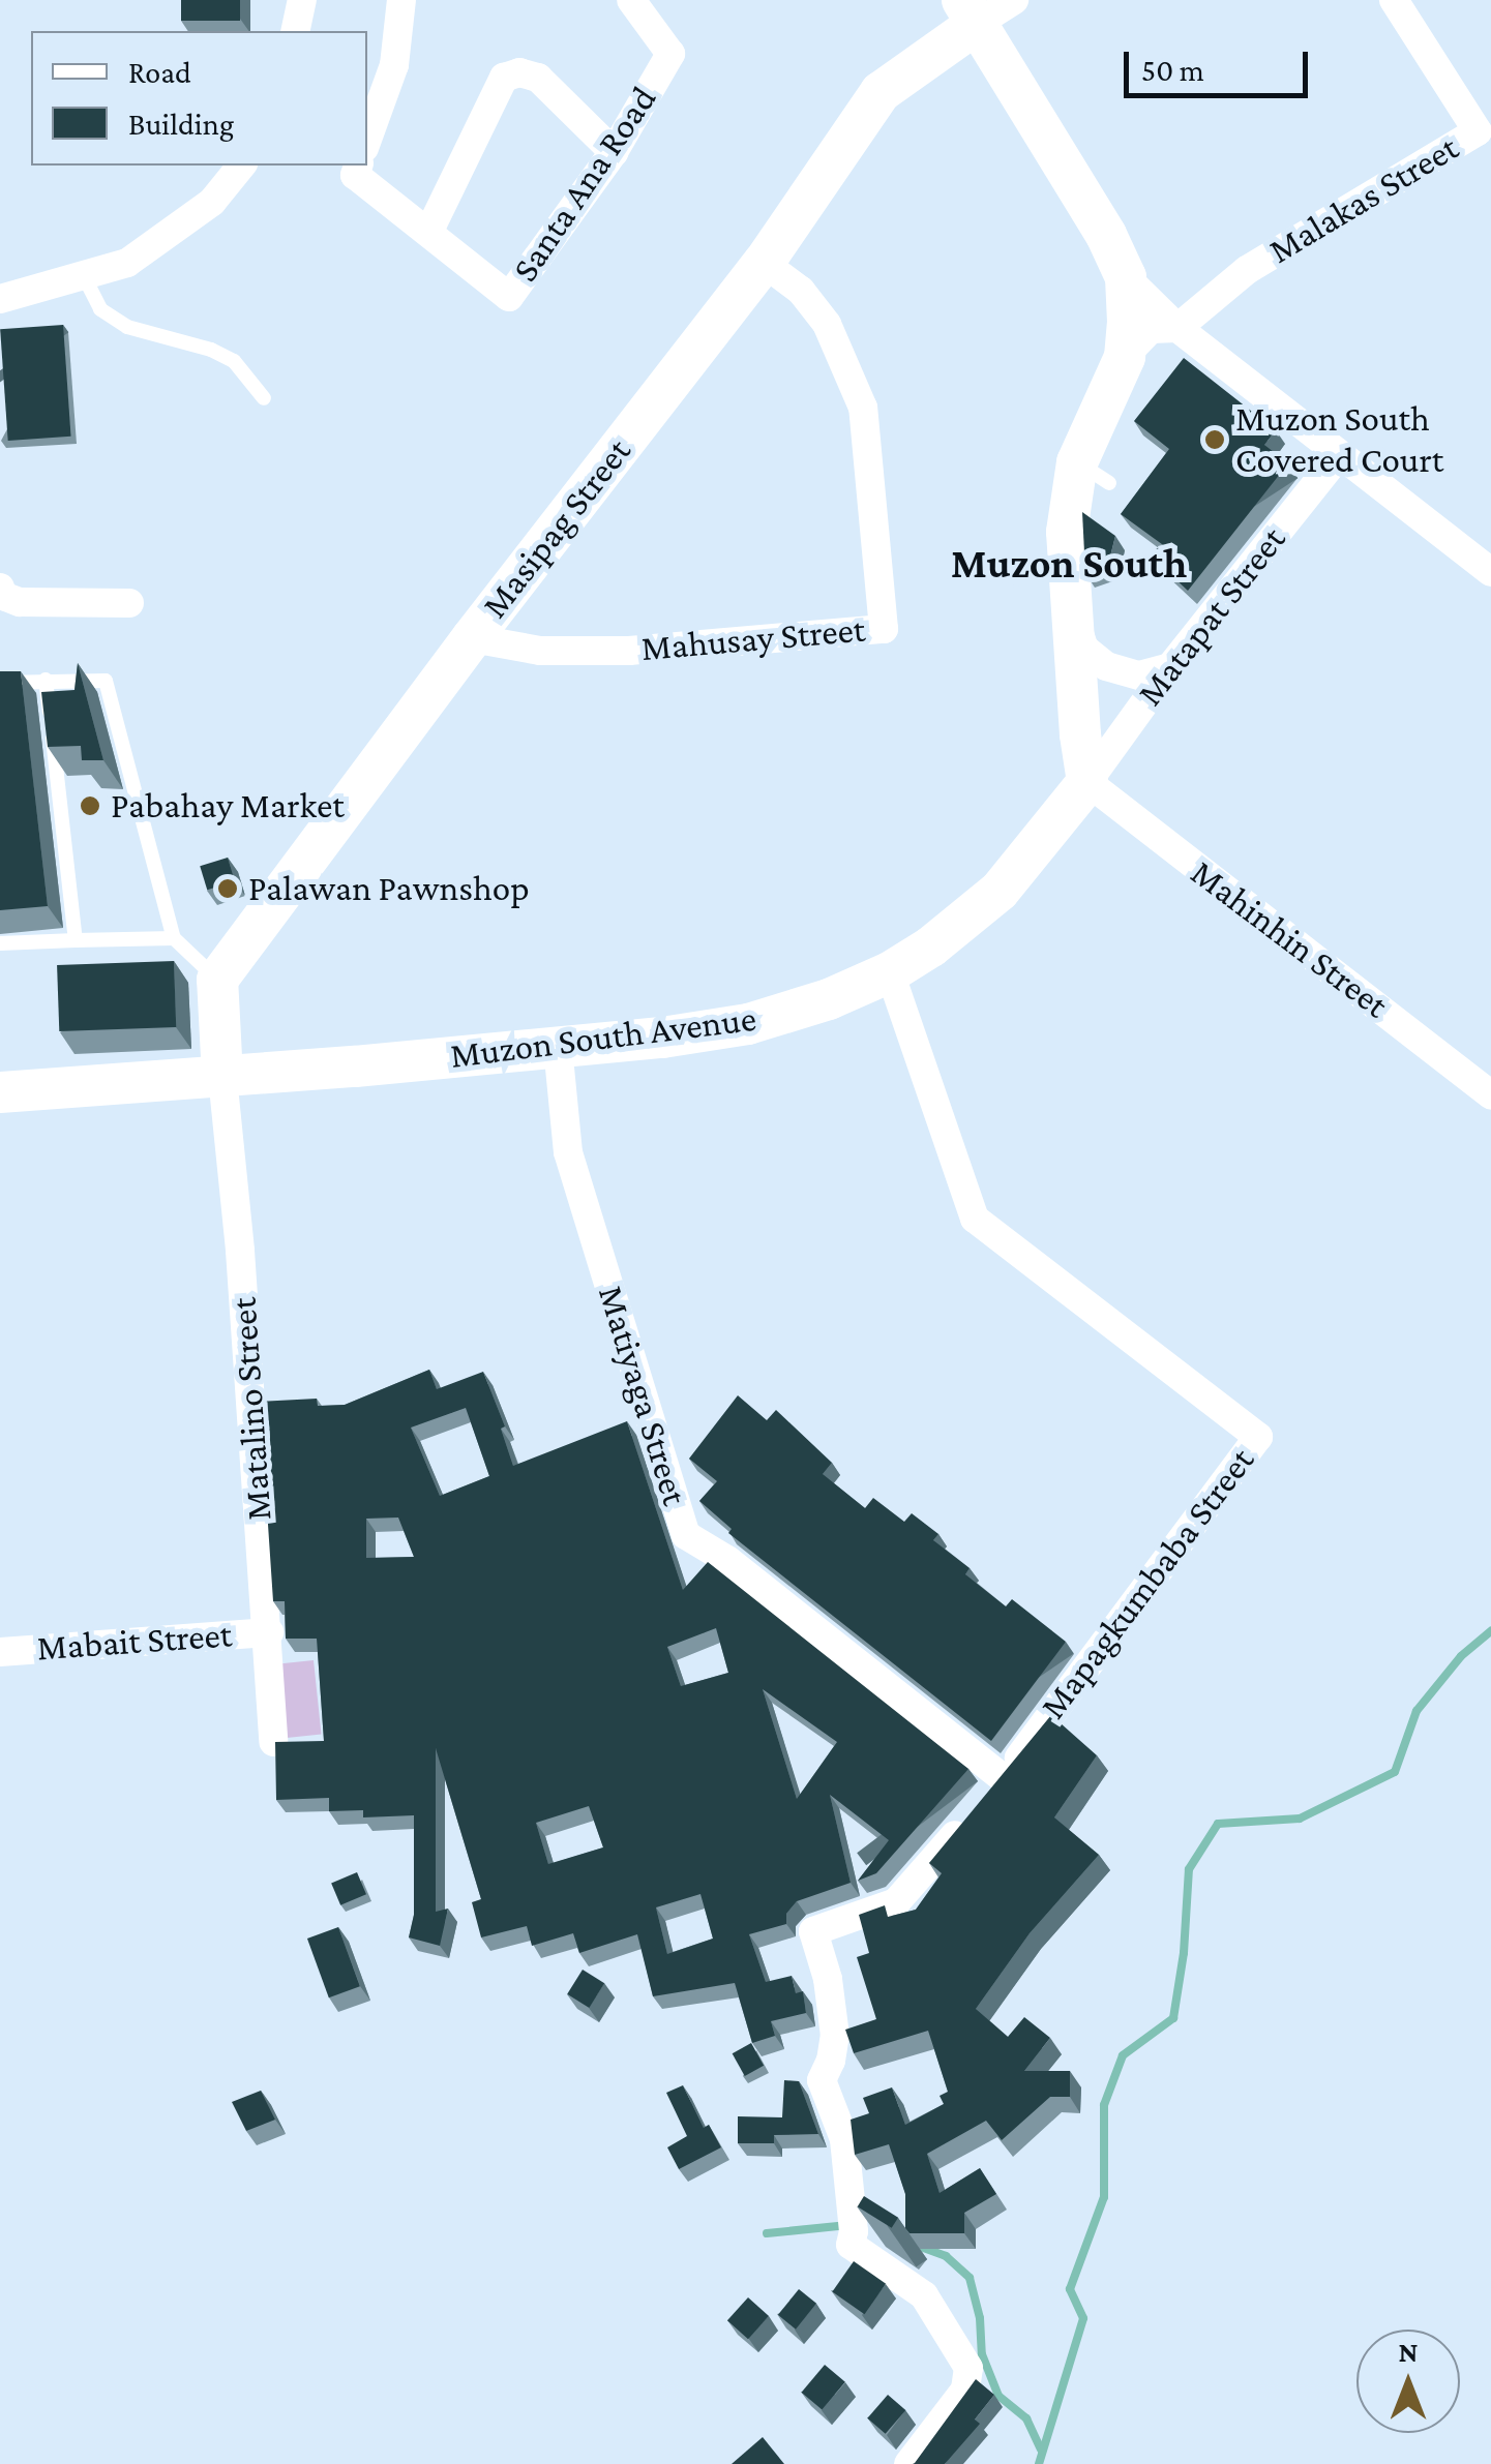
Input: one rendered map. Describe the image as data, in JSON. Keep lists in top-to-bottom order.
{
  "streets": {
    "street": [
      "Santa Ana Road",
      "Malakas Street",
      "Masipag Street",
      "Matapat Street",
      "Mahusay Street",
      "Mahinhin Street",
      "Muzon South Avenue",
      "Matiyaga Street",
      "Matalino Street",
      "Mapagkumbaba Street",
      "Mabait Street"
    ]
  },
  "crossings": [
    ["Masipag Street", "Mahusay Street"],
    ["Matapat Street", "Mahinhin Street"],
    ["Matapat Street", "Muzon South Avenue"],
    ["Mahinhin Street", "Muzon South Avenue"],
    ["Muzon South Avenue", "Matiyaga Street"],
    ["Muzon South Avenue", "Matalino Street"],
    ["Muzon South Avenue", "Mapagkumbaba Street"],
    ["Matiyaga Street", "Mapagkumbaba Street"],
    ["Matalino Street", "Mabait Street"]
  ],
  "districts": ["Muzon South"],
  "places": ["Muzon South Covered Court", "Pabahay Market", "Palawan Pawnshop"],
  "legend": ["Road", "Building"],
  "scale_bar": "50 m",
  "north": "top"
}
